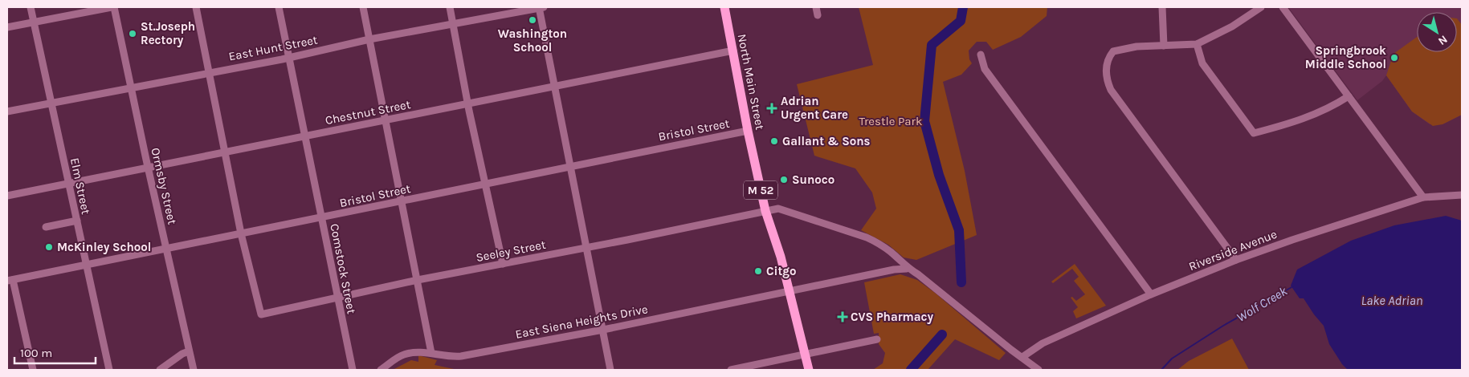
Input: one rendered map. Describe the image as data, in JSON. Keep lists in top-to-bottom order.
{
  "streets": {
    "main road": ["North Main Street", "M 52"],
    "street": [
      "East Hunt Street",
      "Chestnut Street",
      "Bristol Street",
      "Elm Street",
      "Ormsby Street",
      "Riverside Avenue",
      "Seeley Street",
      "Comstock Street",
      "East Siena Heights Drive"
    ]
  },
  "crossings": [
    ["East Hunt Street", "Elm Street"],
    ["East Hunt Street", "Ormsby Street"],
    ["East Hunt Street", "Comstock Street"],
    ["North Main Street", "Chestnut Street"],
    ["North Main Street", "Bristol Street"],
    ["North Main Street", "Seeley Street"],
    ["North Main Street", "East Siena Heights Drive"],
    ["Chestnut Street", "Elm Street"],
    ["Chestnut Street", "Ormsby Street"],
    ["Chestnut Street", "Comstock Street"],
    ["Bristol Street", "Elm Street"],
    ["Bristol Street", "Ormsby Street"],
    ["Bristol Street", "Seeley Street"],
    ["Bristol Street", "Comstock Street"],
    ["Riverside Avenue", "Seeley Street"],
    ["Seeley Street", "Comstock Street"],
    ["Seeley Street", "East Siena Heights Drive"]
  ],
  "water": ["Lake Adrian", "Wolf Creek"],
  "parks": ["Trestle Park"],
  "places": {
    "other": [
      "Washington School",
      "St.Joseph Rectory",
      "Springbrook Middle School",
      "Gallant & Sons",
      "Sunoco",
      "McKinley School",
      "Citgo"
    ],
    "health": ["Adrian Urgent Care", "CVS Pharmacy"]
  },
  "scale_bar": "100 m",
  "north": "bottom right"
}
